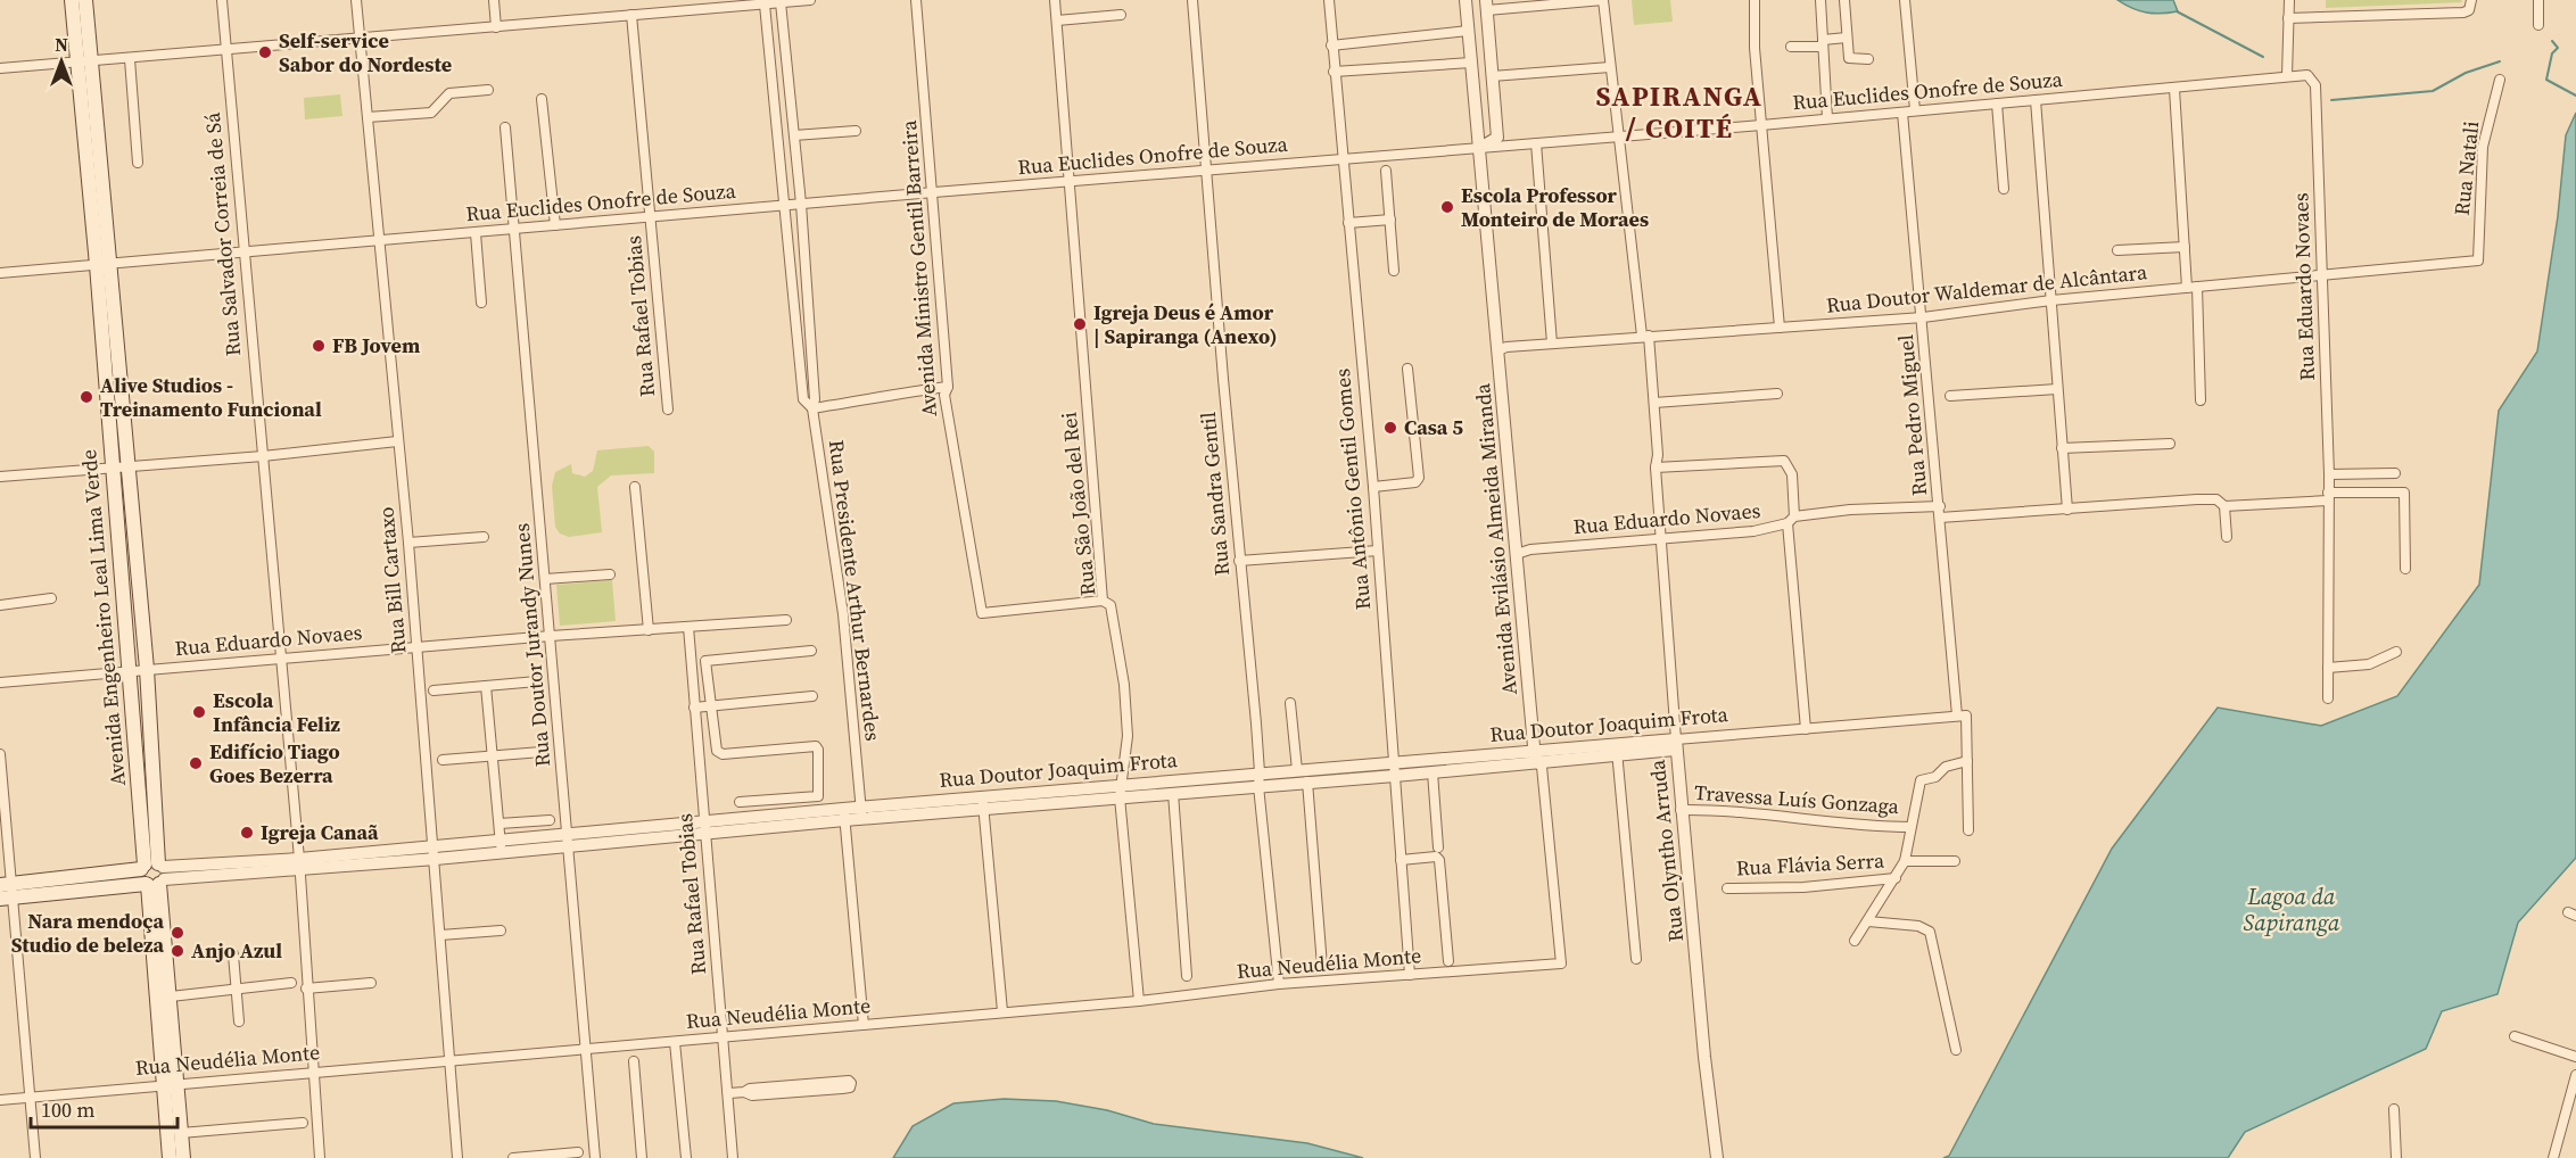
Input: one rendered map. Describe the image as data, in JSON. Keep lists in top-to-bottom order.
{
  "streets": {
    "main road": ["Avenida Engenheiro Leal Lima Verde", "Rua Doutor Joaquim Frota"],
    "street": [
      "Rua Euclides Onofre de Souza",
      "Rua Natali",
      "Rua Salvador Correia de Sá",
      "Avenida Ministro Gentil Barreira",
      "Rua Eduardo Novaes",
      "Rua Doutor Waldemar de Alcântara",
      "Rua Rafael Tobias",
      "Rua Pedro Miguel",
      "Rua Antônio Gentil Gomes",
      "Rua Sandra Gentil",
      "Rua São João del Rei",
      "Avenida Evilásio Almeida Miranda",
      "Rua Bill Cartaxo",
      "Rua Presidente Arthur Bernardes",
      "Rua Doutor Jurandy Nunes",
      "Travessa Luís Gonzaga",
      "Rua Olyntho Arruda",
      "Rua Flávia Serra",
      "Rua Neudélia Monte"
    ]
  },
  "crossings": [
    ["Rua Euclides Onofre de Souza", "Rua Salvador Correia de Sá"],
    ["Rua Euclides Onofre de Souza", "Avenida Ministro Gentil Barreira"],
    ["Rua Euclides Onofre de Souza", "Rua Eduardo Novaes"],
    ["Rua Euclides Onofre de Souza", "Rua Rafael Tobias"],
    ["Rua Euclides Onofre de Souza", "Rua Pedro Miguel"],
    ["Rua Euclides Onofre de Souza", "Rua Antônio Gentil Gomes"],
    ["Rua Euclides Onofre de Souza", "Rua Sandra Gentil"],
    ["Rua Euclides Onofre de Souza", "Rua São João del Rei"],
    ["Rua Euclides Onofre de Souza", "Avenida Evilásio Almeida Miranda"],
    ["Rua Euclides Onofre de Souza", "Rua Bill Cartaxo"],
    ["Rua Euclides Onofre de Souza", "Rua Presidente Arthur Bernardes"],
    ["Rua Euclides Onofre de Souza", "Avenida Engenheiro Leal Lima Verde"],
    ["Rua Euclides Onofre de Souza", "Rua Doutor Jurandy Nunes"],
    ["Rua Euclides Onofre de Souza", "Rua Olyntho Arruda"],
    ["Rua Natali", "Rua Doutor Waldemar de Alcântara"],
    ["Rua Salvador Correia de Sá", "Rua Eduardo Novaes"],
    ["Rua Salvador Correia de Sá", "Rua Doutor Joaquim Frota"],
    ["Rua Salvador Correia de Sá", "Rua Neudélia Monte"],
    ["Avenida Ministro Gentil Barreira", "Rua São João del Rei"],
    ["Rua Eduardo Novaes", "Rua Doutor Waldemar de Alcântara"],
    ["Rua Eduardo Novaes", "Rua Rafael Tobias"],
    ["Rua Eduardo Novaes", "Rua Pedro Miguel"],
    ["Rua Eduardo Novaes", "Avenida Evilásio Almeida Miranda"],
    ["Rua Eduardo Novaes", "Rua Bill Cartaxo"],
    ["Rua Eduardo Novaes", "Avenida Engenheiro Leal Lima Verde"],
    ["Rua Eduardo Novaes", "Rua Doutor Jurandy Nunes"],
    ["Rua Eduardo Novaes", "Rua Olyntho Arruda"],
    ["Rua Doutor Waldemar de Alcântara", "Rua Pedro Miguel"],
    ["Rua Doutor Waldemar de Alcântara", "Avenida Evilásio Almeida Miranda"],
    ["Rua Doutor Waldemar de Alcântara", "Rua Olyntho Arruda"],
    ["Rua Rafael Tobias", "Rua Doutor Joaquim Frota"],
    ["Rua Rafael Tobias", "Rua Neudélia Monte"],
    ["Rua Pedro Miguel", "Rua Doutor Joaquim Frota"],
    ["Rua Antônio Gentil Gomes", "Rua Doutor Joaquim Frota"],
    ["Rua Antônio Gentil Gomes", "Rua Neudélia Monte"],
    ["Rua Sandra Gentil", "Rua Doutor Joaquim Frota"],
    ["Rua Sandra Gentil", "Rua Neudélia Monte"],
    ["Rua São João del Rei", "Rua Doutor Joaquim Frota"],
    ["Rua São João del Rei", "Rua Neudélia Monte"],
    ["Avenida Evilásio Almeida Miranda", "Rua Doutor Joaquim Frota"],
    ["Avenida Evilásio Almeida Miranda", "Rua Neudélia Monte"],
    ["Rua Bill Cartaxo", "Rua Doutor Joaquim Frota"],
    ["Rua Bill Cartaxo", "Rua Neudélia Monte"],
    ["Rua Presidente Arthur Bernardes", "Rua Doutor Joaquim Frota"],
    ["Avenida Engenheiro Leal Lima Verde", "Rua Doutor Joaquim Frota"],
    ["Avenida Engenheiro Leal Lima Verde", "Rua Neudélia Monte"],
    ["Rua Doutor Jurandy Nunes", "Rua Doutor Joaquim Frota"],
    ["Rua Doutor Jurandy Nunes", "Rua Neudélia Monte"],
    ["Rua Doutor Joaquim Frota", "Rua Olyntho Arruda"],
    ["Travessa Luís Gonzaga", "Rua Olyntho Arruda"]
  ],
  "districts": ["SAPIRANGA / COITÉ"],
  "water": ["Lagoa da Sapiranga"],
  "places": [
    "Self-service Sabor do Nordeste",
    "Escola Professor Monteiro de Moraes",
    "Igreja Deus é Amor | Sapiranga (Anexo)",
    "FB Jovem",
    "Alive Studios - Treinamento Funcional",
    "Casa 5",
    "Escola Infância Feliz",
    "Edifício Tiago Goes Bezerra",
    "Igreja Canaã",
    "Nara mendoça Studio de beleza",
    "Anjo Azul"
  ],
  "scale_bar": "100 m",
  "north": "top"
}
